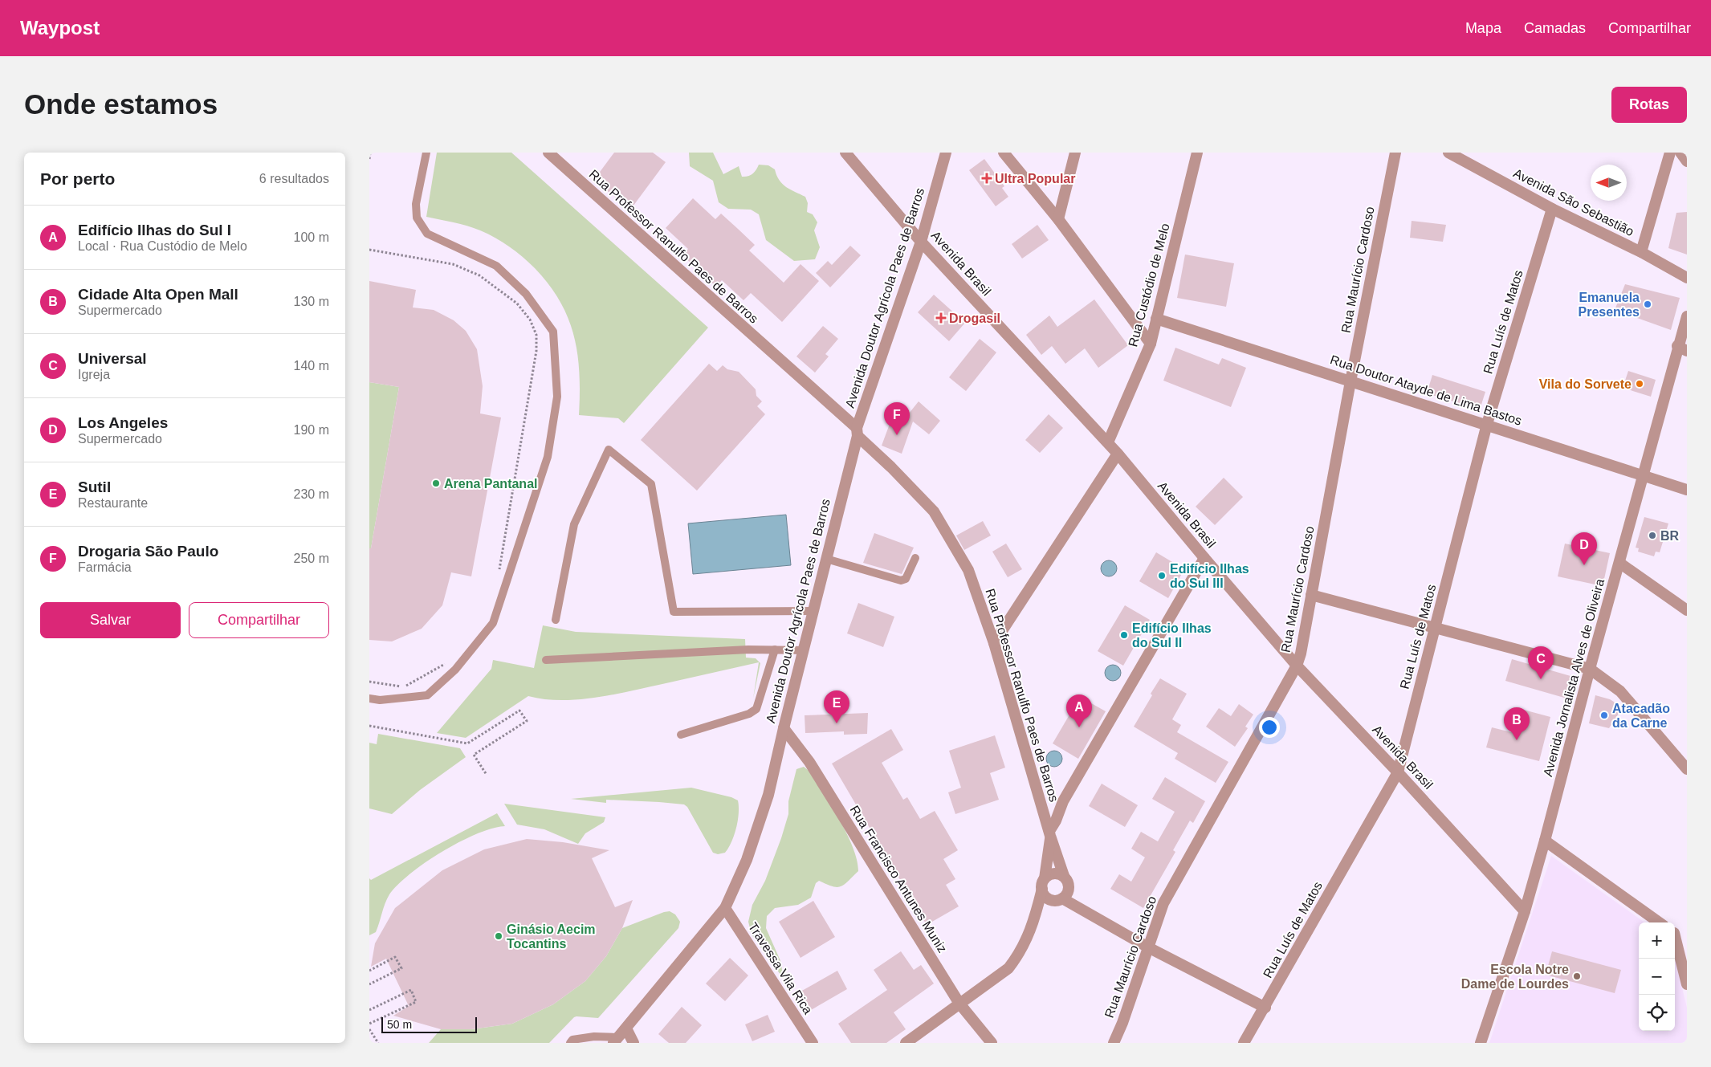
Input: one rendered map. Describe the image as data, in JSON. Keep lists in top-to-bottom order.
{
  "streets": {
    "street": [
      "Avenida São Sebastião",
      "Rua Professor Ranulfo Paes de Barros",
      "Avenida Brasil",
      "Rua Maurício Cardoso",
      "Rua Custódio de Melo",
      "Avenida Doutor Agrícola Paes de Barros",
      "Rua Luís de Matos",
      "Rua Doutor Atayde de Lima Bastos",
      "Avenida Jornalista Alves de Oliveira",
      "Rua Francisco Antunes Muniz",
      "Travessa Vila Rica"
    ]
  },
  "crossings": [
    ["Avenida São Sebastião", "Rua Luís de Matos"],
    ["Rua Professor Ranulfo Paes de Barros", "Avenida Doutor Agrícola Paes de Barros"],
    ["Avenida Brasil", "Rua Maurício Cardoso"],
    ["Avenida Brasil", "Rua Custódio de Melo"],
    ["Avenida Brasil", "Avenida Doutor Agrícola Paes de Barros"],
    ["Avenida Brasil", "Rua Luís de Matos"],
    ["Avenida Brasil", "Avenida Jornalista Alves de Oliveira"],
    ["Rua Maurício Cardoso", "Rua Doutor Atayde de Lima Bastos"],
    ["Rua Custódio de Melo", "Rua Doutor Atayde de Lima Bastos"],
    ["Avenida Doutor Agrícola Paes de Barros", "Rua Francisco Antunes Muniz"],
    ["Avenida Doutor Agrícola Paes de Barros", "Travessa Vila Rica"],
    ["Rua Luís de Matos", "Rua Doutor Atayde de Lima Bastos"],
    ["Rua Doutor Atayde de Lima Bastos", "Avenida Jornalista Alves de Oliveira"]
  ],
  "places": {
    "health": ["Ultra Popular", "Drogasil"],
    "other": [
      "Emanuela Presentes",
      "Vila do Sorvete",
      "Arena Pantanal",
      "BR",
      "Edifício Ilhas do Sul III",
      "Edifício Ilhas do Sul II",
      "Atacadão da Carne",
      "Ginásio Aecim Tocantins",
      "Escola Notre Dame de Lourdes"
    ]
  },
  "scale_bar": "50 m",
  "north": "left",
  "page": {
    "header": "Waypost",
    "nav": ["Mapa", "Camadas", "Compartilhar"],
    "buttons": [
      "Rotas",
      ["Salvar", "Compartilhar"]
    ],
    "title": "Onde estamos",
    "heading": ["Por perto", "6 resultados"],
    "list": [
      {
        "mark": "A",
        "name": "Edifício Ilhas do Sul I",
        "note": "Local · Rua Custódio de Melo",
        "value": "100 m"
      },
      {
        "mark": "B",
        "name": "Cidade Alta Open Mall",
        "note": "Supermercado",
        "value": "130 m"
      },
      {
        "mark": "C",
        "name": "Universal",
        "note": "Igreja",
        "value": "140 m"
      },
      {
        "mark": "D",
        "name": "Los Angeles",
        "note": "Supermercado",
        "value": "190 m"
      },
      {
        "mark": "E",
        "name": "Sutil",
        "note": "Restaurante",
        "value": "230 m"
      },
      {
        "mark": "F",
        "name": "Drogaria São Paulo",
        "note": "Farmácia",
        "value": "250 m"
      }
    ],
    "pins": [
      "F",
      "D",
      "C",
      "E",
      "A",
      "B"
    ],
    "map_buttons": ["+", "−"],
    "scale": "50 m"
  }
}
